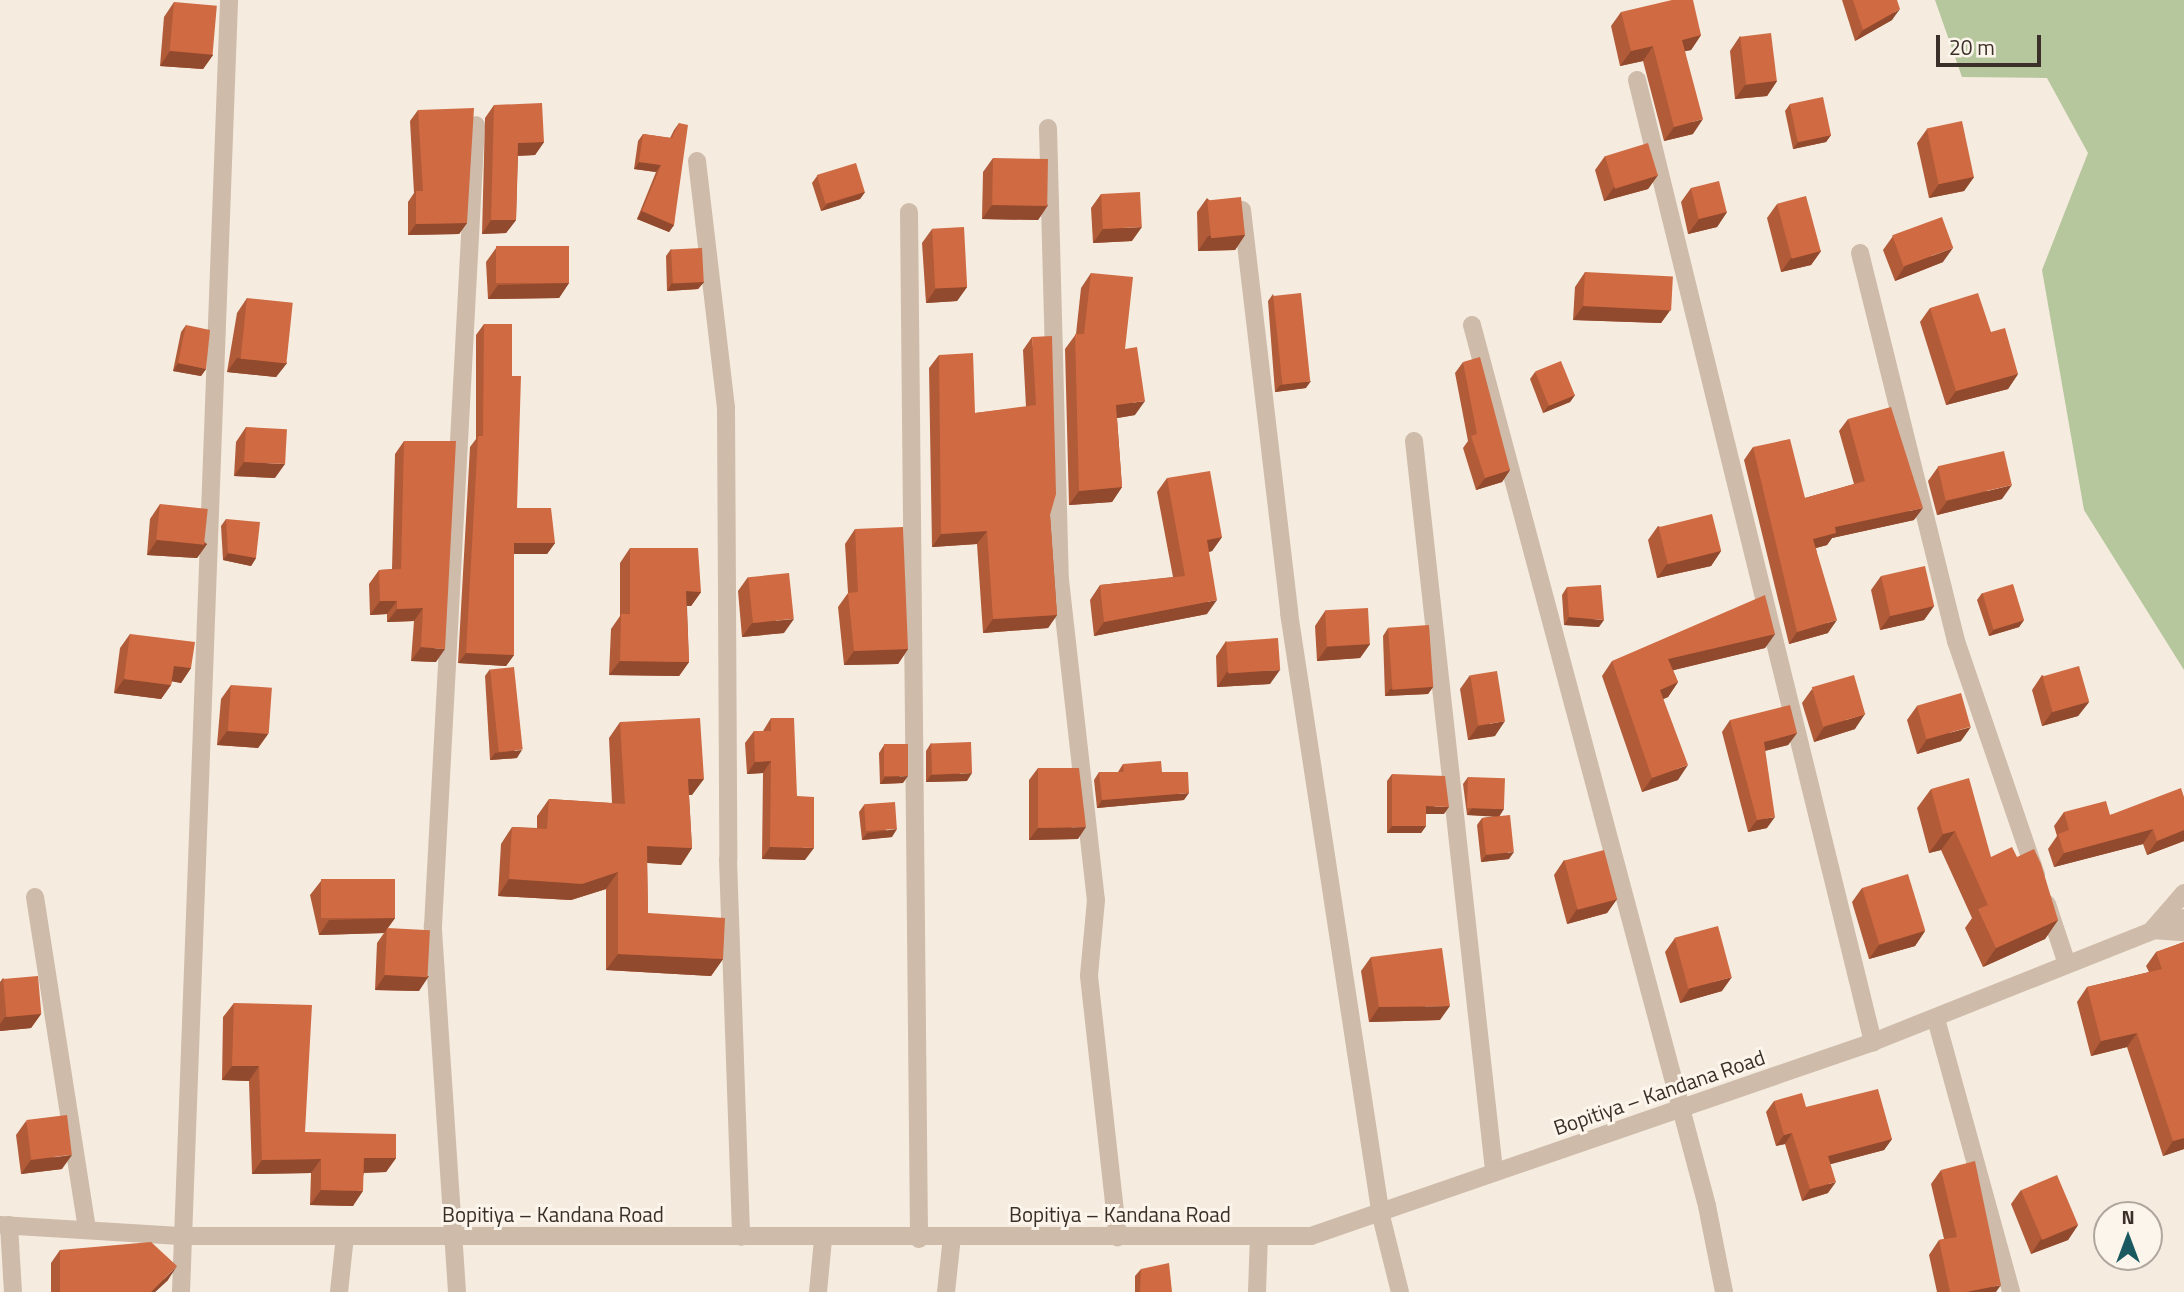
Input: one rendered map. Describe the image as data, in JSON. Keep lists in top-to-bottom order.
{
  "streets": {
    "street": ["Bopitiya – Kandana Road"]
  },
  "scale_bar": "20 m",
  "north": "top"
}
